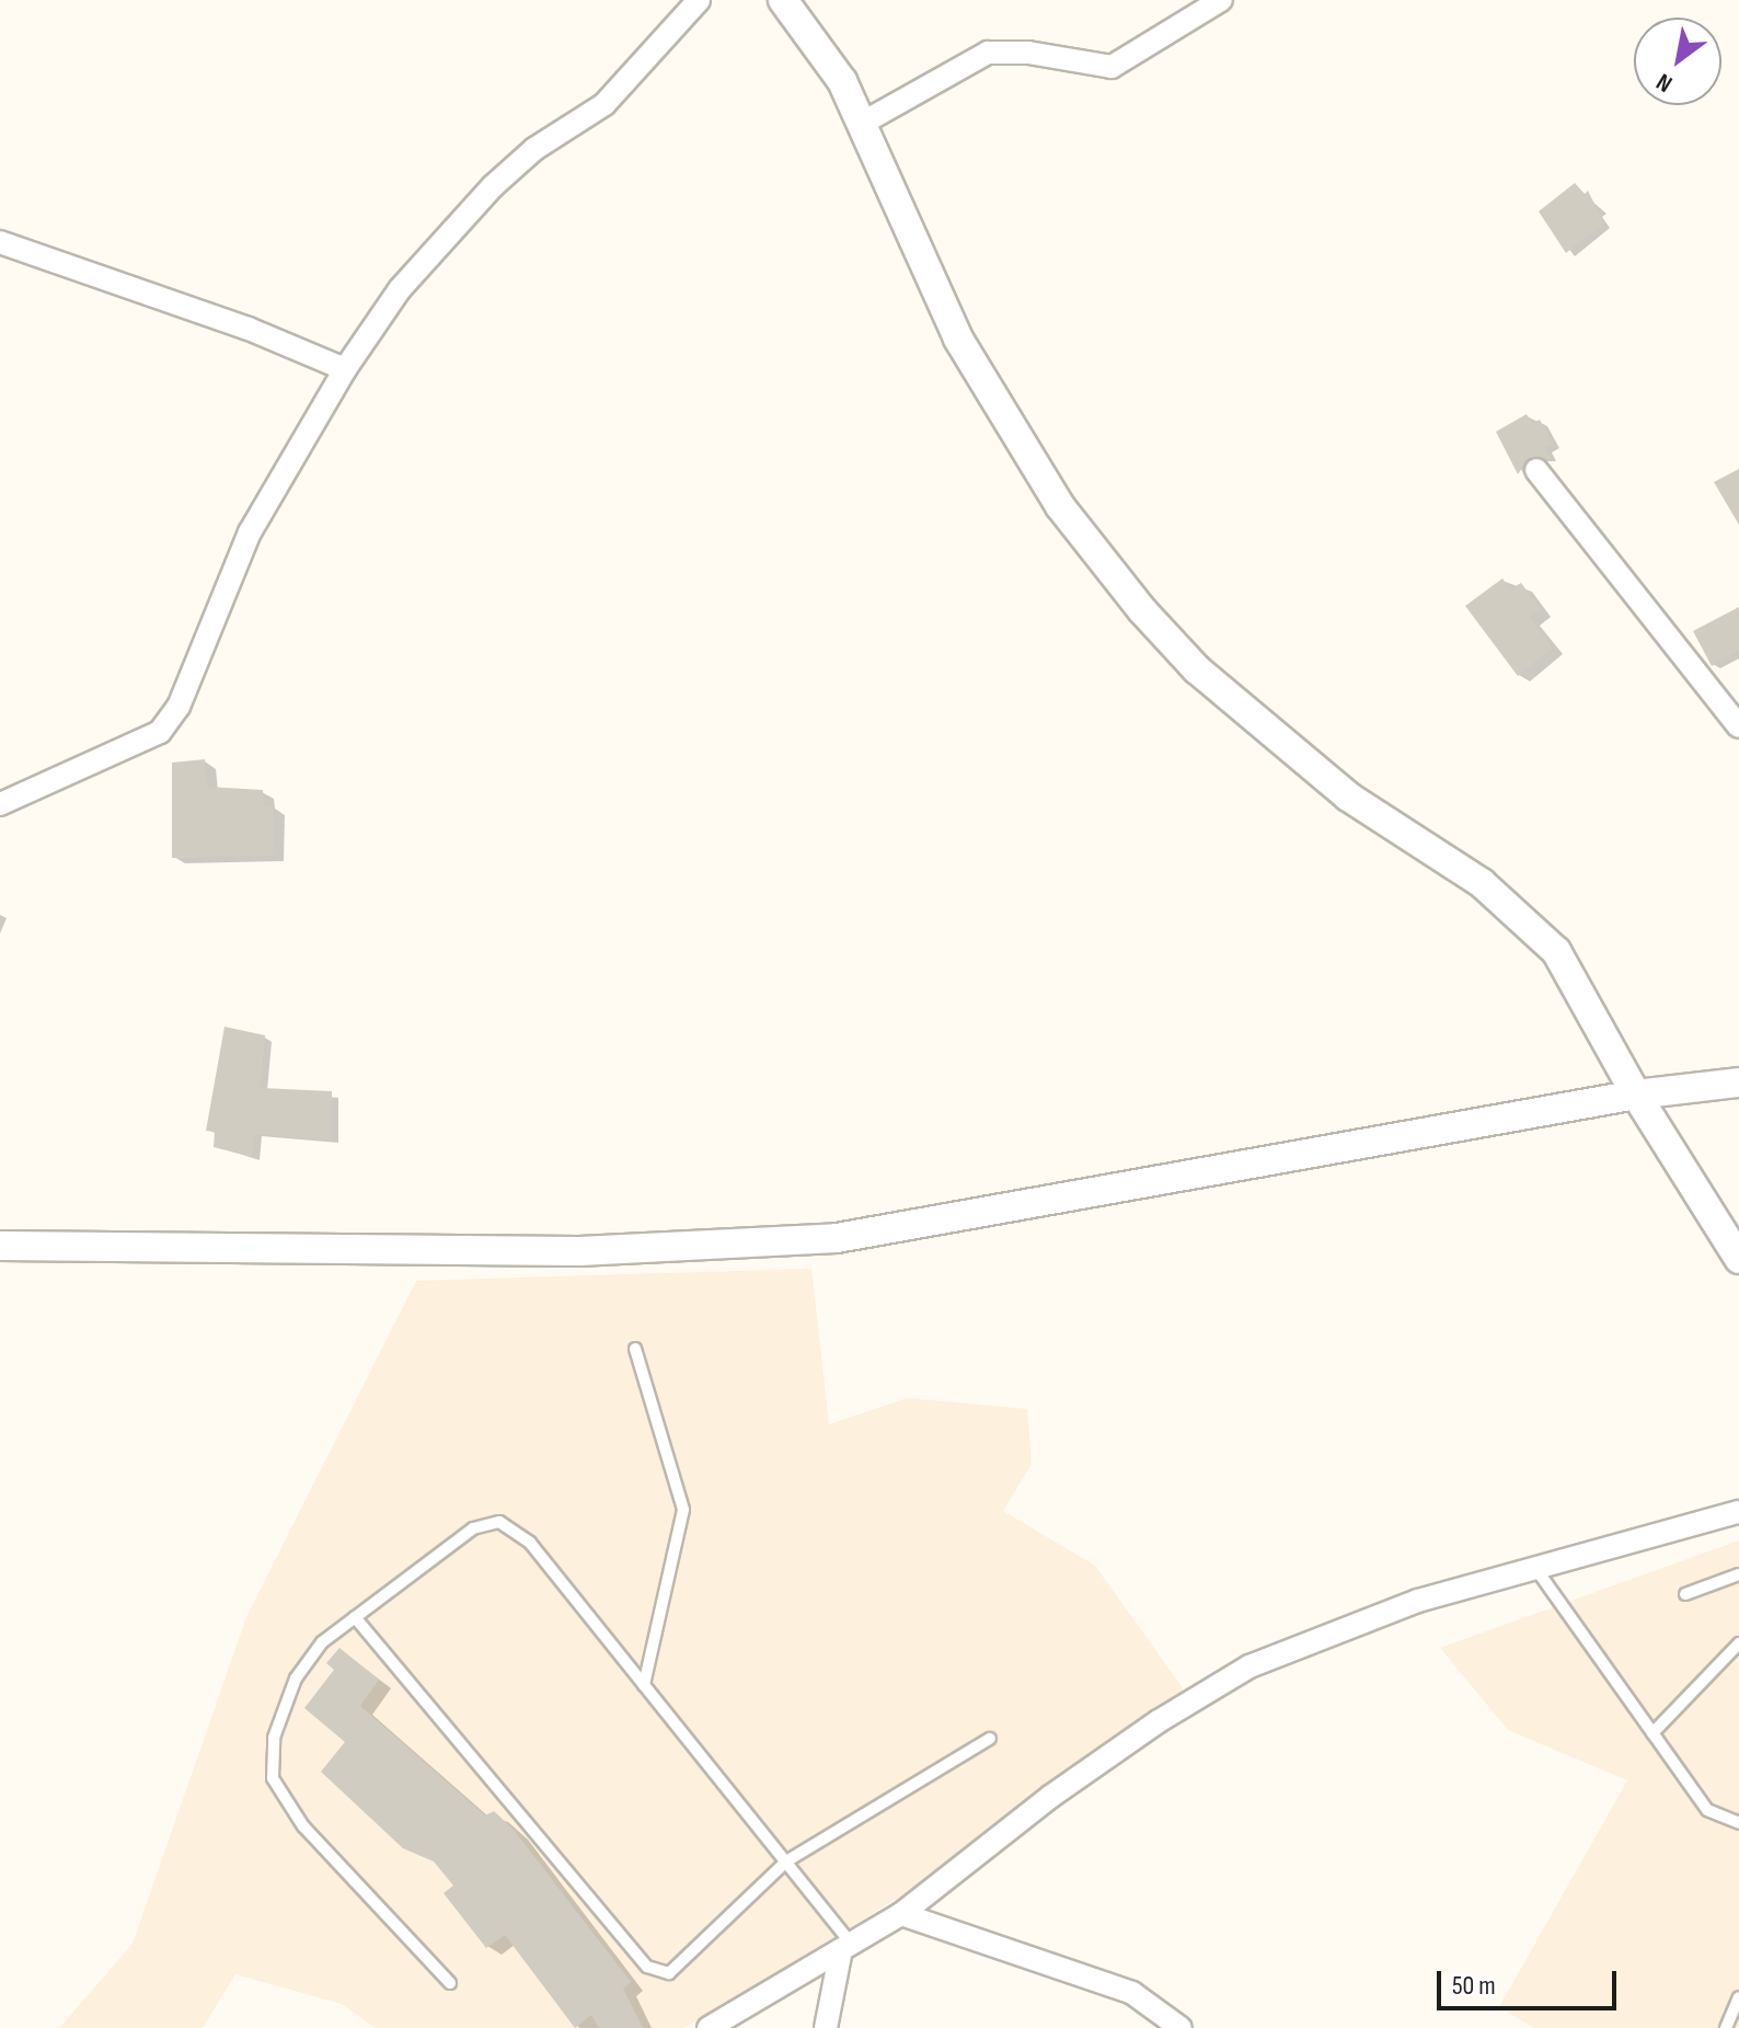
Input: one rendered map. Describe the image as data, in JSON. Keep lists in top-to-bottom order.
{
  "scale_bar": "50 m",
  "north": "bottom left"
}
